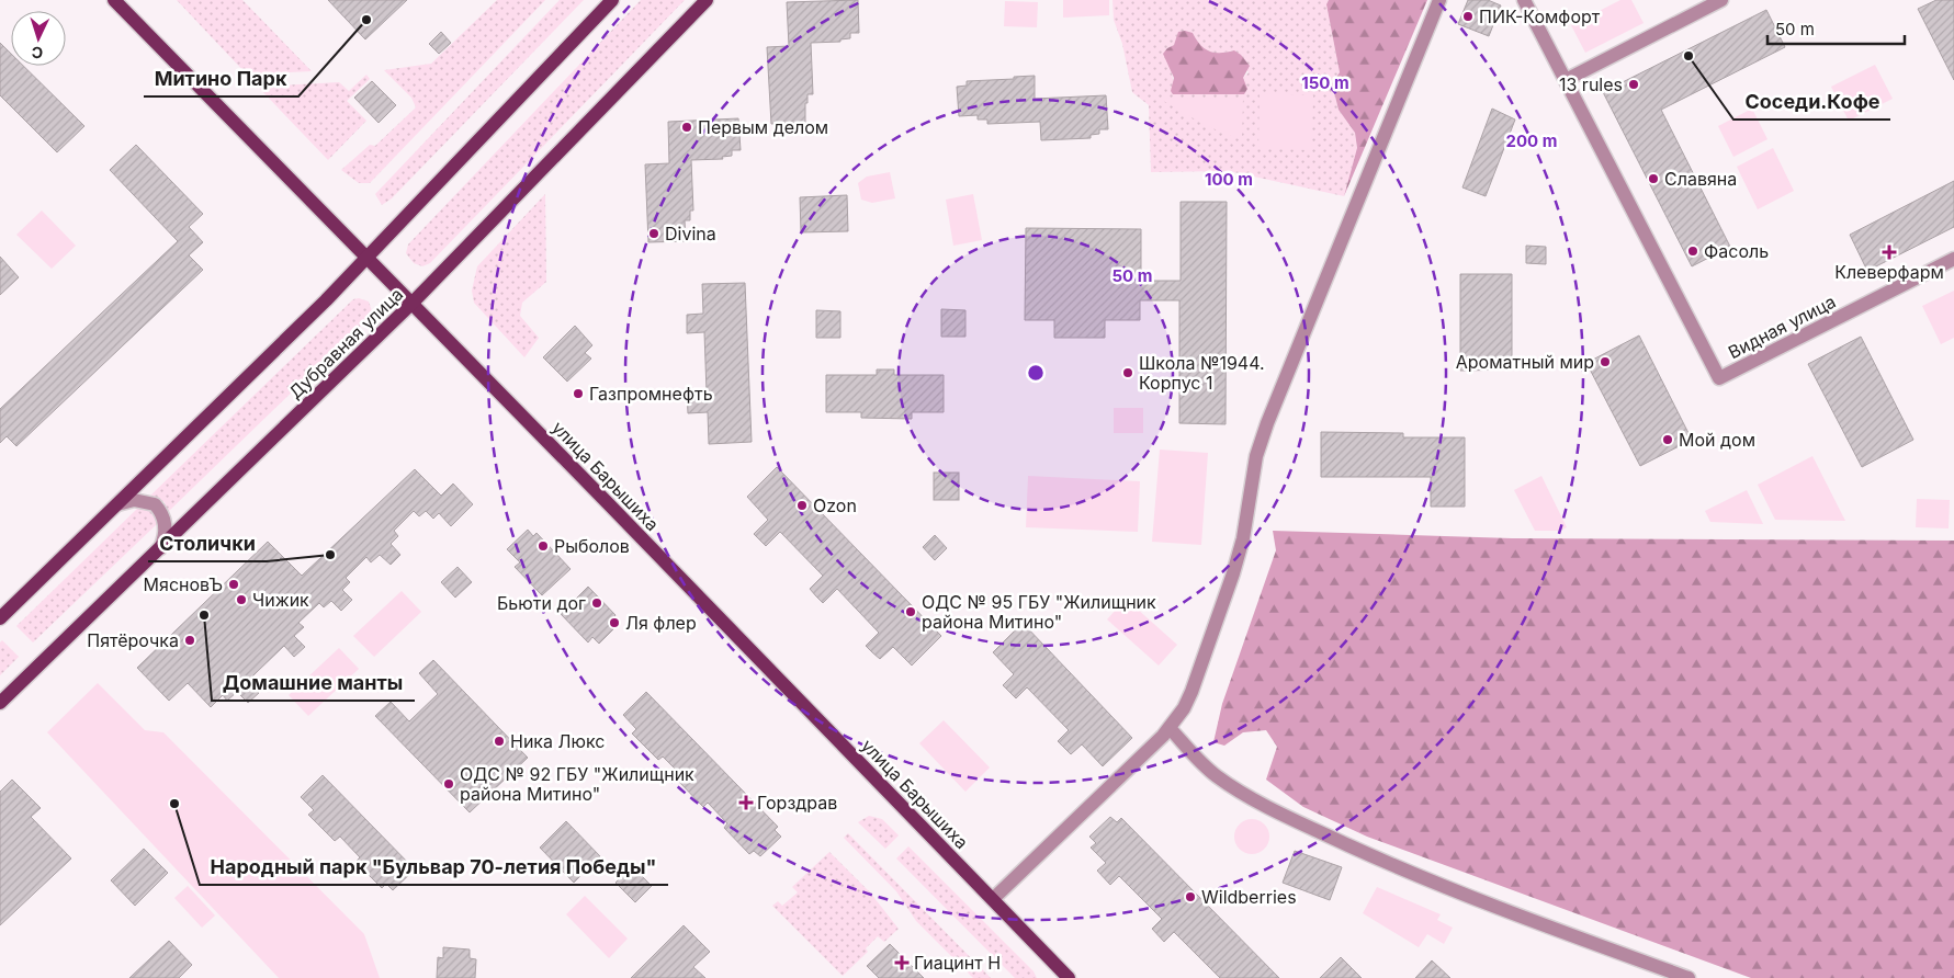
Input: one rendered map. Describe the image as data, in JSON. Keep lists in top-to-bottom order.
{
  "streets": {
    "main road": ["Дубравная улица", "улица Барышиха"],
    "street": ["Видная улица"]
  },
  "crossings": [
    ["Дубравная улица", "улица Барышиха"]
  ],
  "places": {
    "other": [
      "ПИК-Комфорт",
      "Митино Парк",
      "Соседи.Кофе",
      "13 rules",
      "Первым делом",
      "Славяна",
      "Divina",
      "Фасоль",
      "Ароматный мир",
      "Школа №1944. Корпус 1",
      "Газпромнефть",
      "Мой дом",
      "Ozon",
      "Рыболов",
      "Столички",
      "МясновЪ",
      "Чижик",
      "Бьюти дог",
      "ОДС № 95 ГБУ \"Жилищник района Митино\"",
      "Домашние манты",
      "Ля флер",
      "Пятёрочка",
      "Ника Люкс",
      "ОДС № 92 ГБУ \"Жилищник района Митино\"",
      "Народный парк \"Бульвар 70-летия Победы\"",
      "Wildberries"
    ],
    "health": ["Клеверфарм", "Горздрав", "Гиацинт Н"]
  },
  "scale_bar": "50 m",
  "north": "bottom",
  "rings": [
    "150 m",
    "200 m",
    "100 m",
    "50 m"
  ]
}
